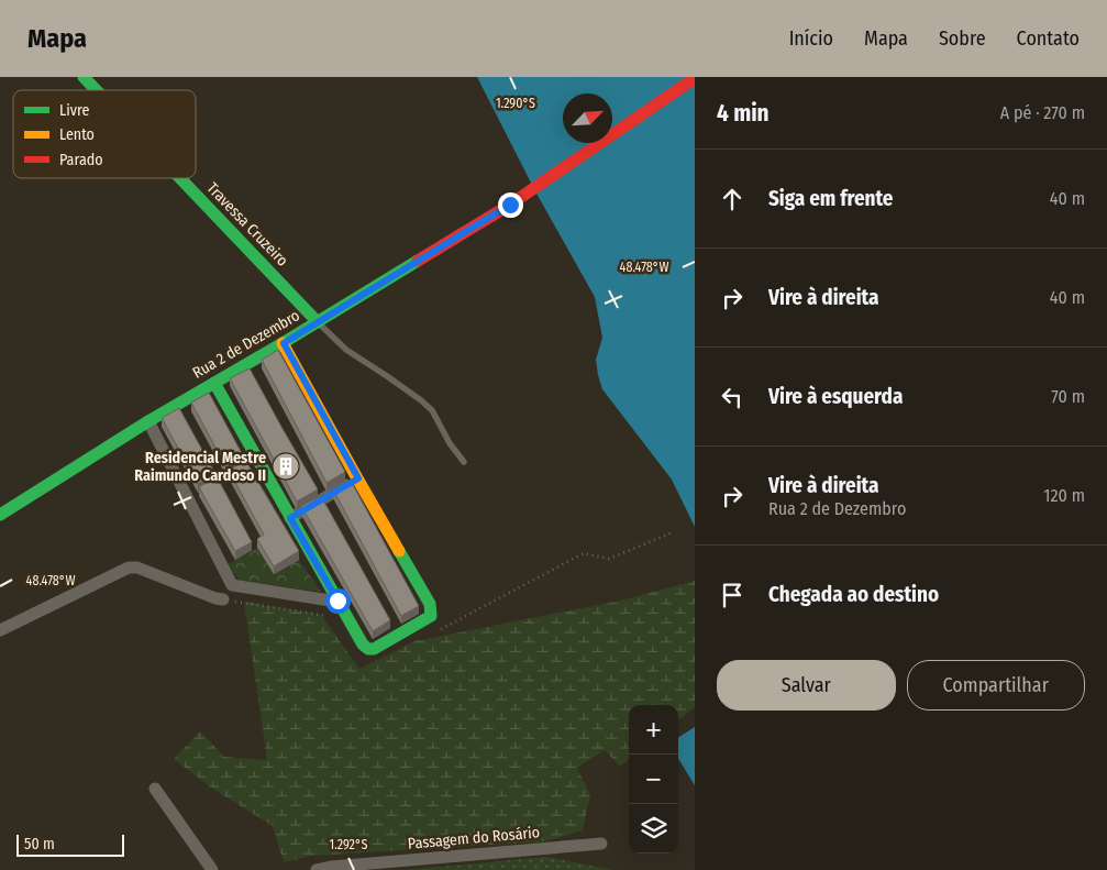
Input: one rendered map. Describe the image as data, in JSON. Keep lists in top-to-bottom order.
{
  "streets": {
    "street": ["Travessa Cruzeiro", "Rua 2 de Dezembro", "Passagem do Rosário"]
  },
  "crossings": [
    ["Travessa Cruzeiro", "Rua 2 de Dezembro"]
  ],
  "places": {
    "building": ["Residencial Mestre Raimundo Cardoso II"]
  },
  "legend": ["Livre", "Lento", "Parado"],
  "scale_bar": "50 m",
  "north": "top right",
  "page": {
    "header": "Mapa",
    "nav": [
      "Início",
      "Mapa",
      "Sobre",
      "Contato"
    ],
    "heading": ["4 min", "A pé · 270 m"],
    "list": [
      ["Siga em frente", "40 m"],
      ["Vire à direita", "40 m"],
      ["Vire à esquerda", "70 m"],
      ["Vire à direita", "Rua 2 de Dezembro", "120 m"],
      "Chegada ao destino"
    ],
    "buttons": ["Salvar", "Compartilhar"],
    "map_buttons": ["+", "−"],
    "scale": "50 m"
  },
  "coordinates": ["1.290°S", "48.478°W", "1.292°S"]
}
